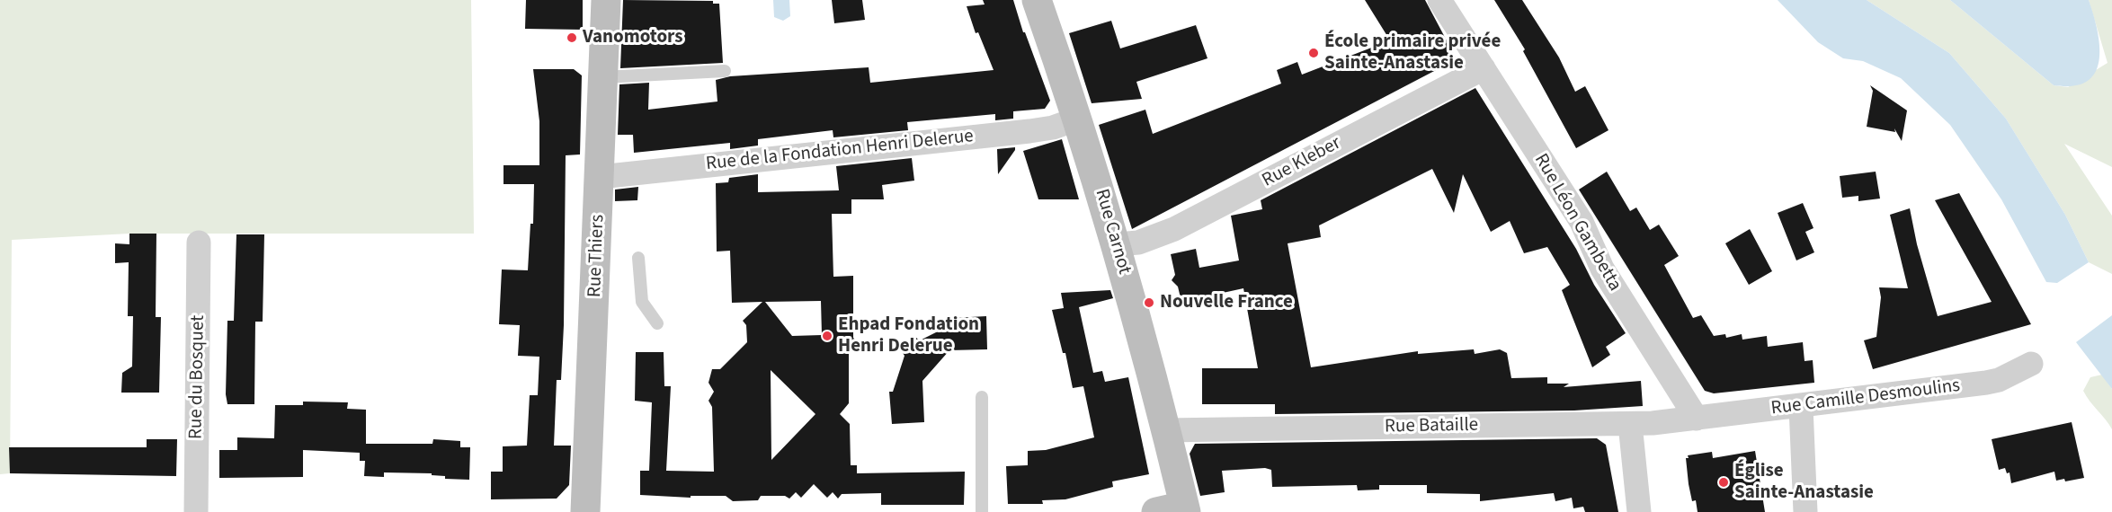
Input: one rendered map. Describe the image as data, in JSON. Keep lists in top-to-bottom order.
{
  "streets": {
    "main road": ["Rue Carnot", "Rue Thiers"],
    "street": [
      "Rue de la Fondation Henri Delerue",
      "Rue Kleber",
      "Rue Léon Gambetta",
      "Rue du Bosquet",
      "Rue Camille Desmoulins",
      "Rue Bataille"
    ]
  },
  "crossings": [
    ["Rue de la Fondation Henri Delerue", "Rue Carnot"],
    ["Rue de la Fondation Henri Delerue", "Rue Thiers"],
    ["Rue Kleber", "Rue Léon Gambetta"],
    ["Rue Kleber", "Rue Carnot"],
    ["Rue Léon Gambetta", "Rue Camille Desmoulins"],
    ["Rue Léon Gambetta", "Rue Bataille"],
    ["Rue Carnot", "Rue Bataille"],
    ["Rue Camille Desmoulins", "Rue Bataille"]
  ],
  "places": [
    "Vanomotors",
    "École primaire privée Sainte-Anastasie",
    "Nouvelle France",
    "Ehpad Fondation Henri Delerue",
    "Église Sainte-Anastasie"
  ]
}
